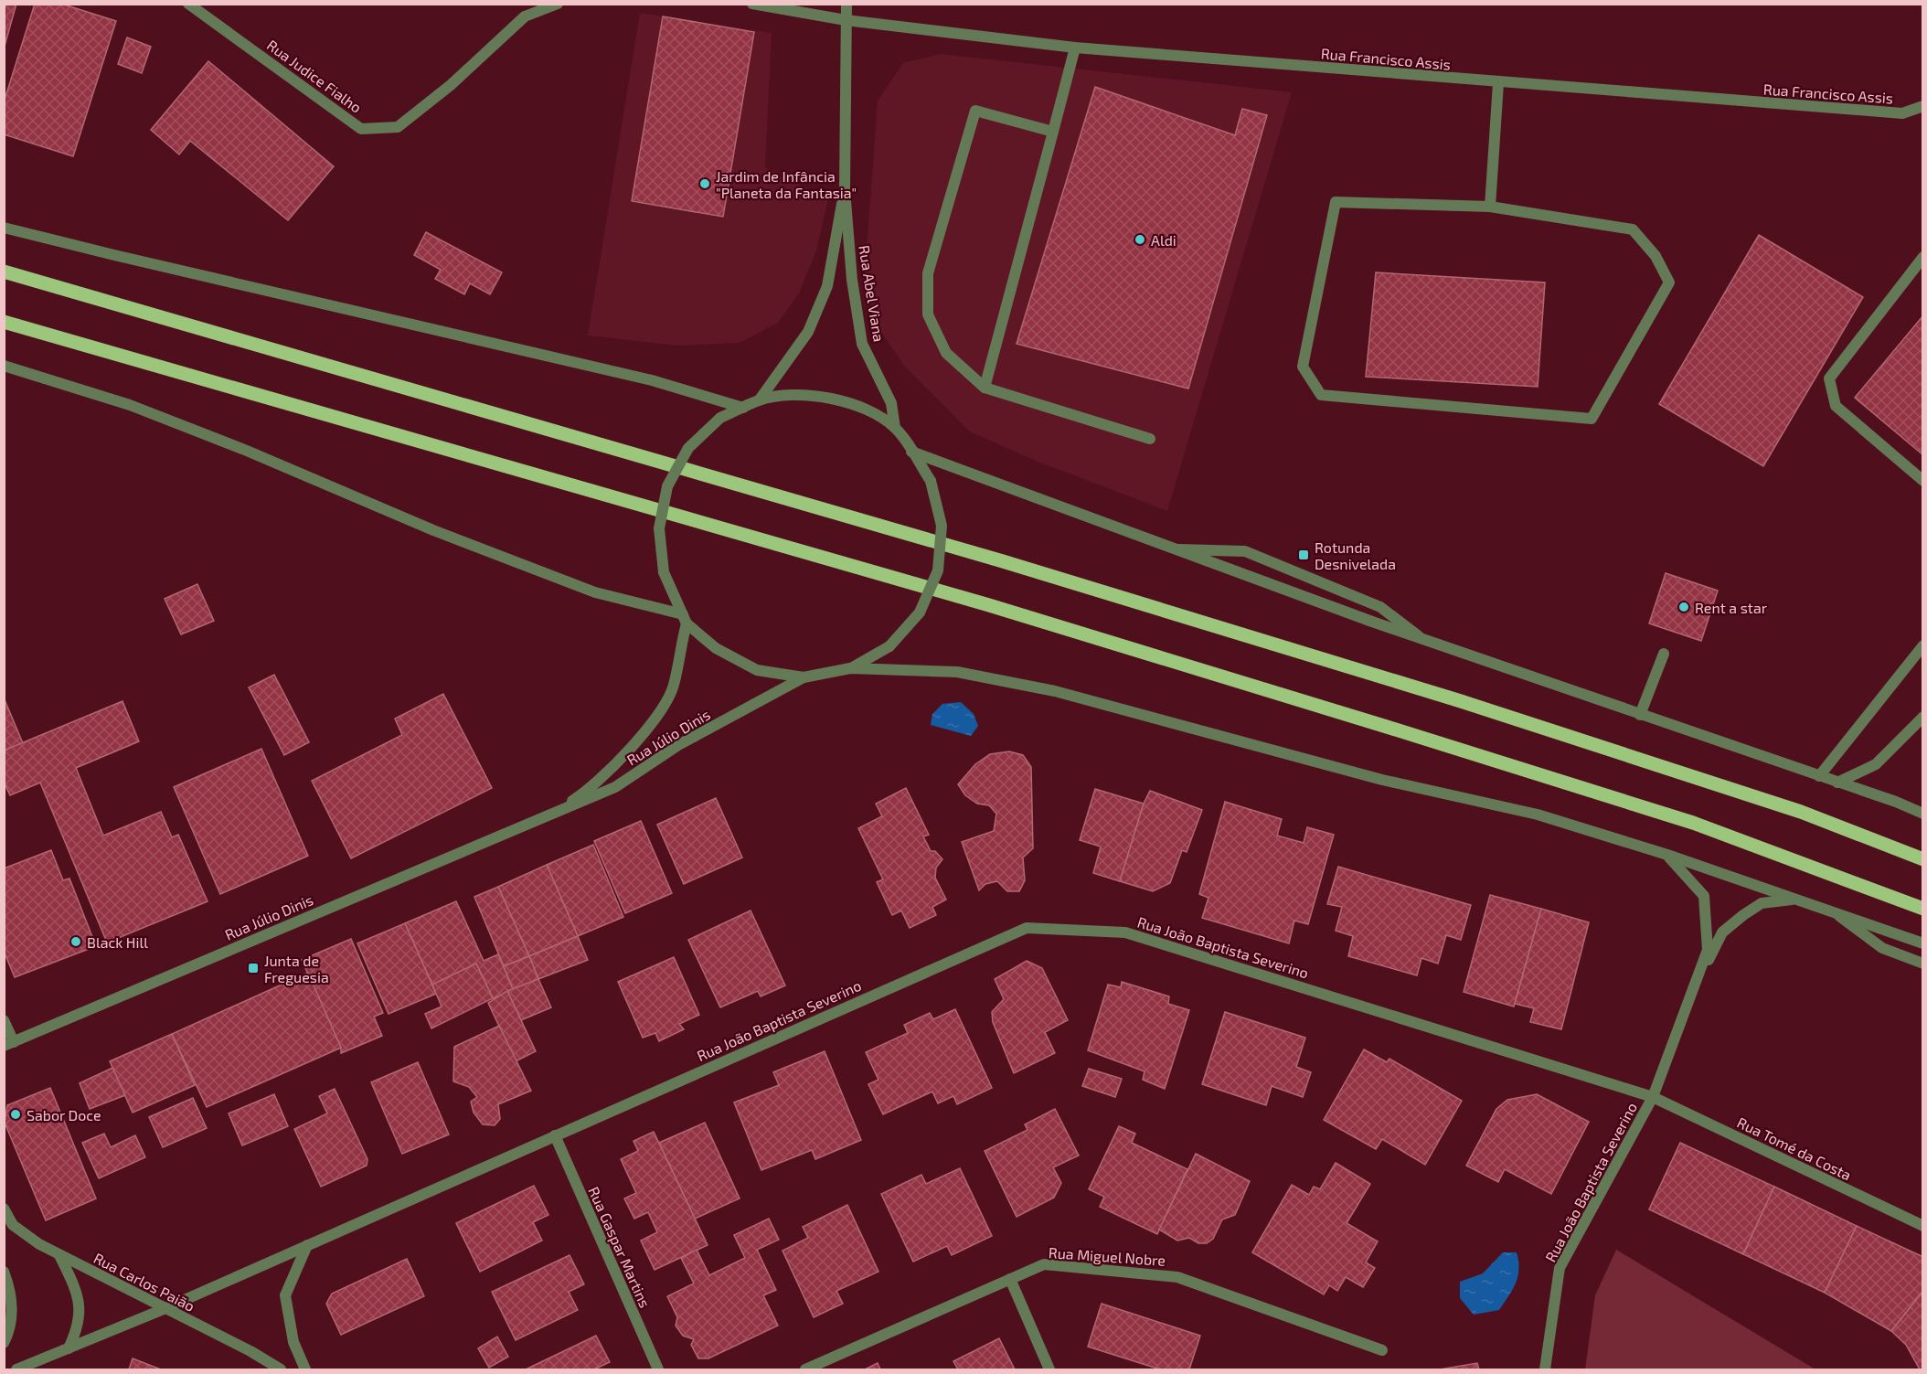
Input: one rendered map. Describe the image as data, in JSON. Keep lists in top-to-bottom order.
{
  "streets": {
    "street": [
      "Rua Francisco Assis",
      "Rua Judice Fialho",
      "Rua Abel Viana",
      "Rua Júlio Dinis",
      "Rua João Baptista Severino",
      "Rua Tomé da Costa",
      "Rua Gaspar Martins",
      "Rua Miguel Nobre",
      "Rua Carlos Paião"
    ]
  },
  "crossings": [
    ["Rua Francisco Assis", "Rua Abel Viana"],
    ["Rua João Baptista Severino", "Rua Tomé da Costa"],
    ["Rua João Baptista Severino", "Rua Gaspar Martins"],
    ["Rua João Baptista Severino", "Rua Carlos Paião"]
  ],
  "places": {
    "other": [
      "Jardim de Infância \"Planeta da Fantasia\"",
      "Aldi",
      "Rent a star",
      "Black Hill",
      "Sabor Doce"
    ],
    "transit": ["Rotunda Desnivelada", "Junta de Freguesia"]
  }
}
